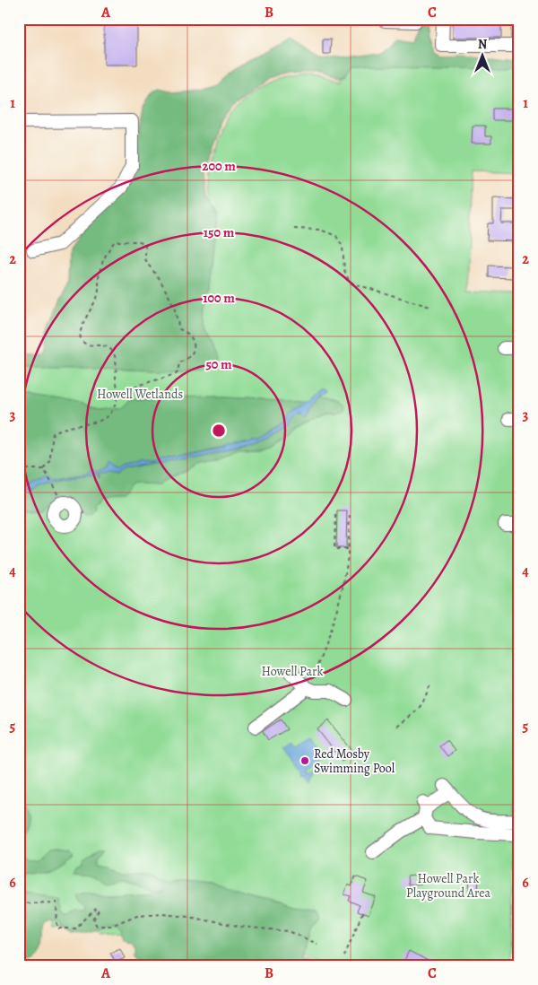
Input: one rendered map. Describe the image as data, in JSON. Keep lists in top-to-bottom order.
{
  "parks": ["Howell Wetlands", "Howell Park", "Howell Park Playground Area"],
  "places": ["Red Mosby Swimming Pool"],
  "north": "top",
  "grid": {
    "columns": ["A", "B", "C"],
    "rows": [
      "1",
      "2",
      "3",
      "4",
      "5",
      "6"
    ]
  },
  "rings": [
    "200 m",
    "150 m",
    "100 m",
    "50 m"
  ]
}
